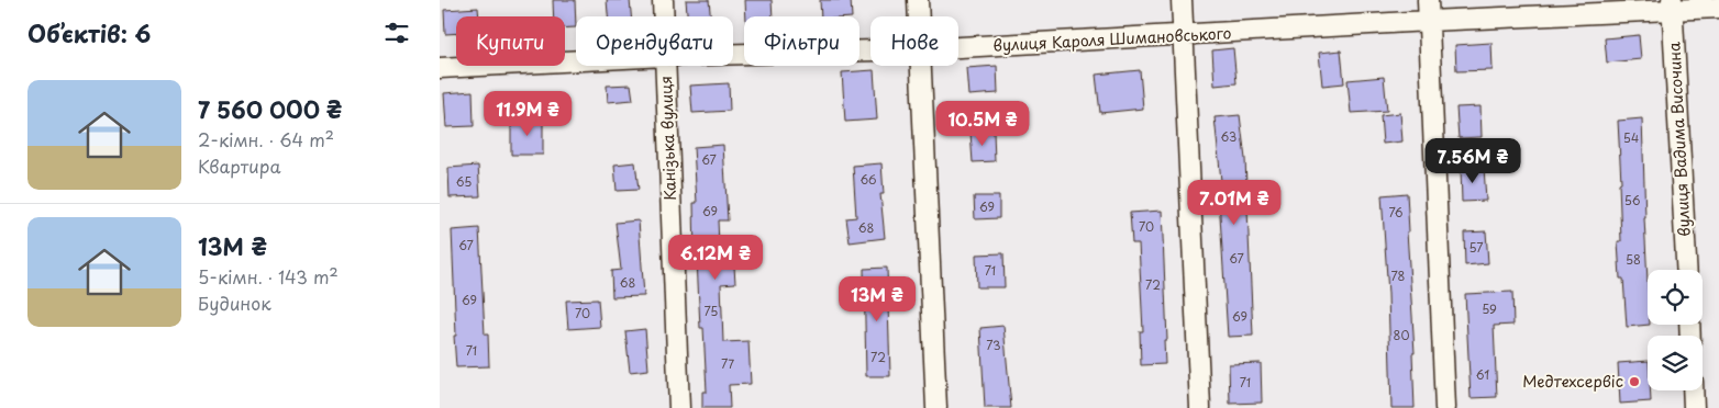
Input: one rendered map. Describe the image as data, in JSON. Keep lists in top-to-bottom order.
{
  "streets": {
    "street": ["вулиця Кароля Шимановського", "Канізька вулиця", "вулиця Вадима Височина"]
  },
  "crossings": [
    ["вулиця Кароля Шимановського", "вулиця Вадима Височина"]
  ],
  "places": ["Медтехсервіс"],
  "house_numbers": [
    "63",
    "54",
    "67",
    "66",
    "65",
    "56",
    "69",
    "69",
    "76",
    "70",
    "68",
    "67",
    "57",
    "67",
    "58",
    "71",
    "78",
    "68",
    "72",
    "69",
    "59",
    "75",
    "70",
    "69",
    "80",
    "73",
    "71",
    "72",
    "77",
    "61",
    "71"
  ],
  "page": {
    "heading": "Об’єктів: 6",
    "chip": [
      "Купити",
      "Орендувати",
      "Фільтри",
      "Нове"
    ],
    "list": [
      {
        "name": "7 560 000 ₴",
        "note": "2-кімн. · 64 m² · Квартира"
      },
      {
        "name": "13M ₴",
        "note": "5-кімн. · 143 m² · Будинок"
      }
    ],
    "price": [
      "11.9M ₴",
      "10.5M ₴",
      "7.56M ₴",
      "7.01M ₴",
      "6.12M ₴",
      "13M ₴"
    ]
  }
}
